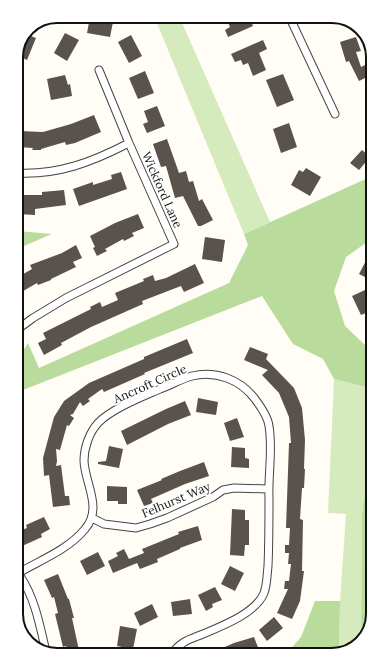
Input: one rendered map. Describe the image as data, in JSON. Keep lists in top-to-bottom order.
{
  "streets": {
    "street": ["Wickford Lane", "Ancroft Circle", "Felhurst Way"]
  },
  "crossings": [
    ["Ancroft Circle", "Felhurst Way"]
  ]
}
